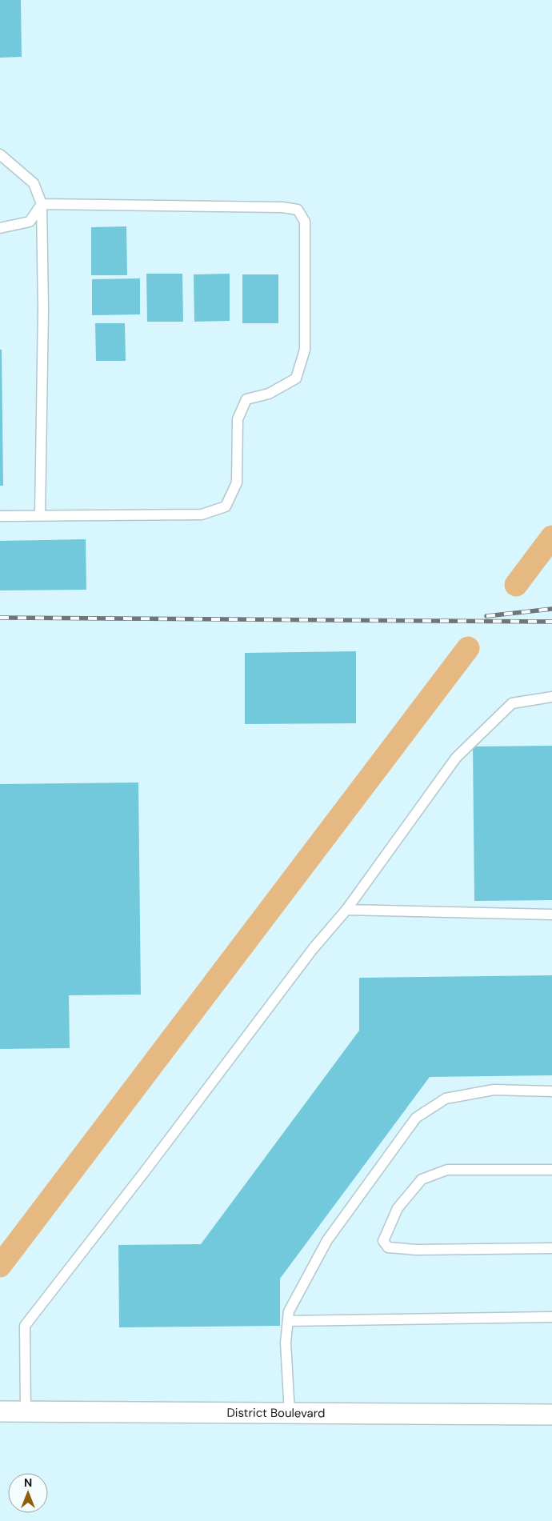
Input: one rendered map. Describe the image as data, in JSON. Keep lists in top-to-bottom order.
{
  "streets": {
    "street": ["District Boulevard"]
  },
  "north": "top"
}
